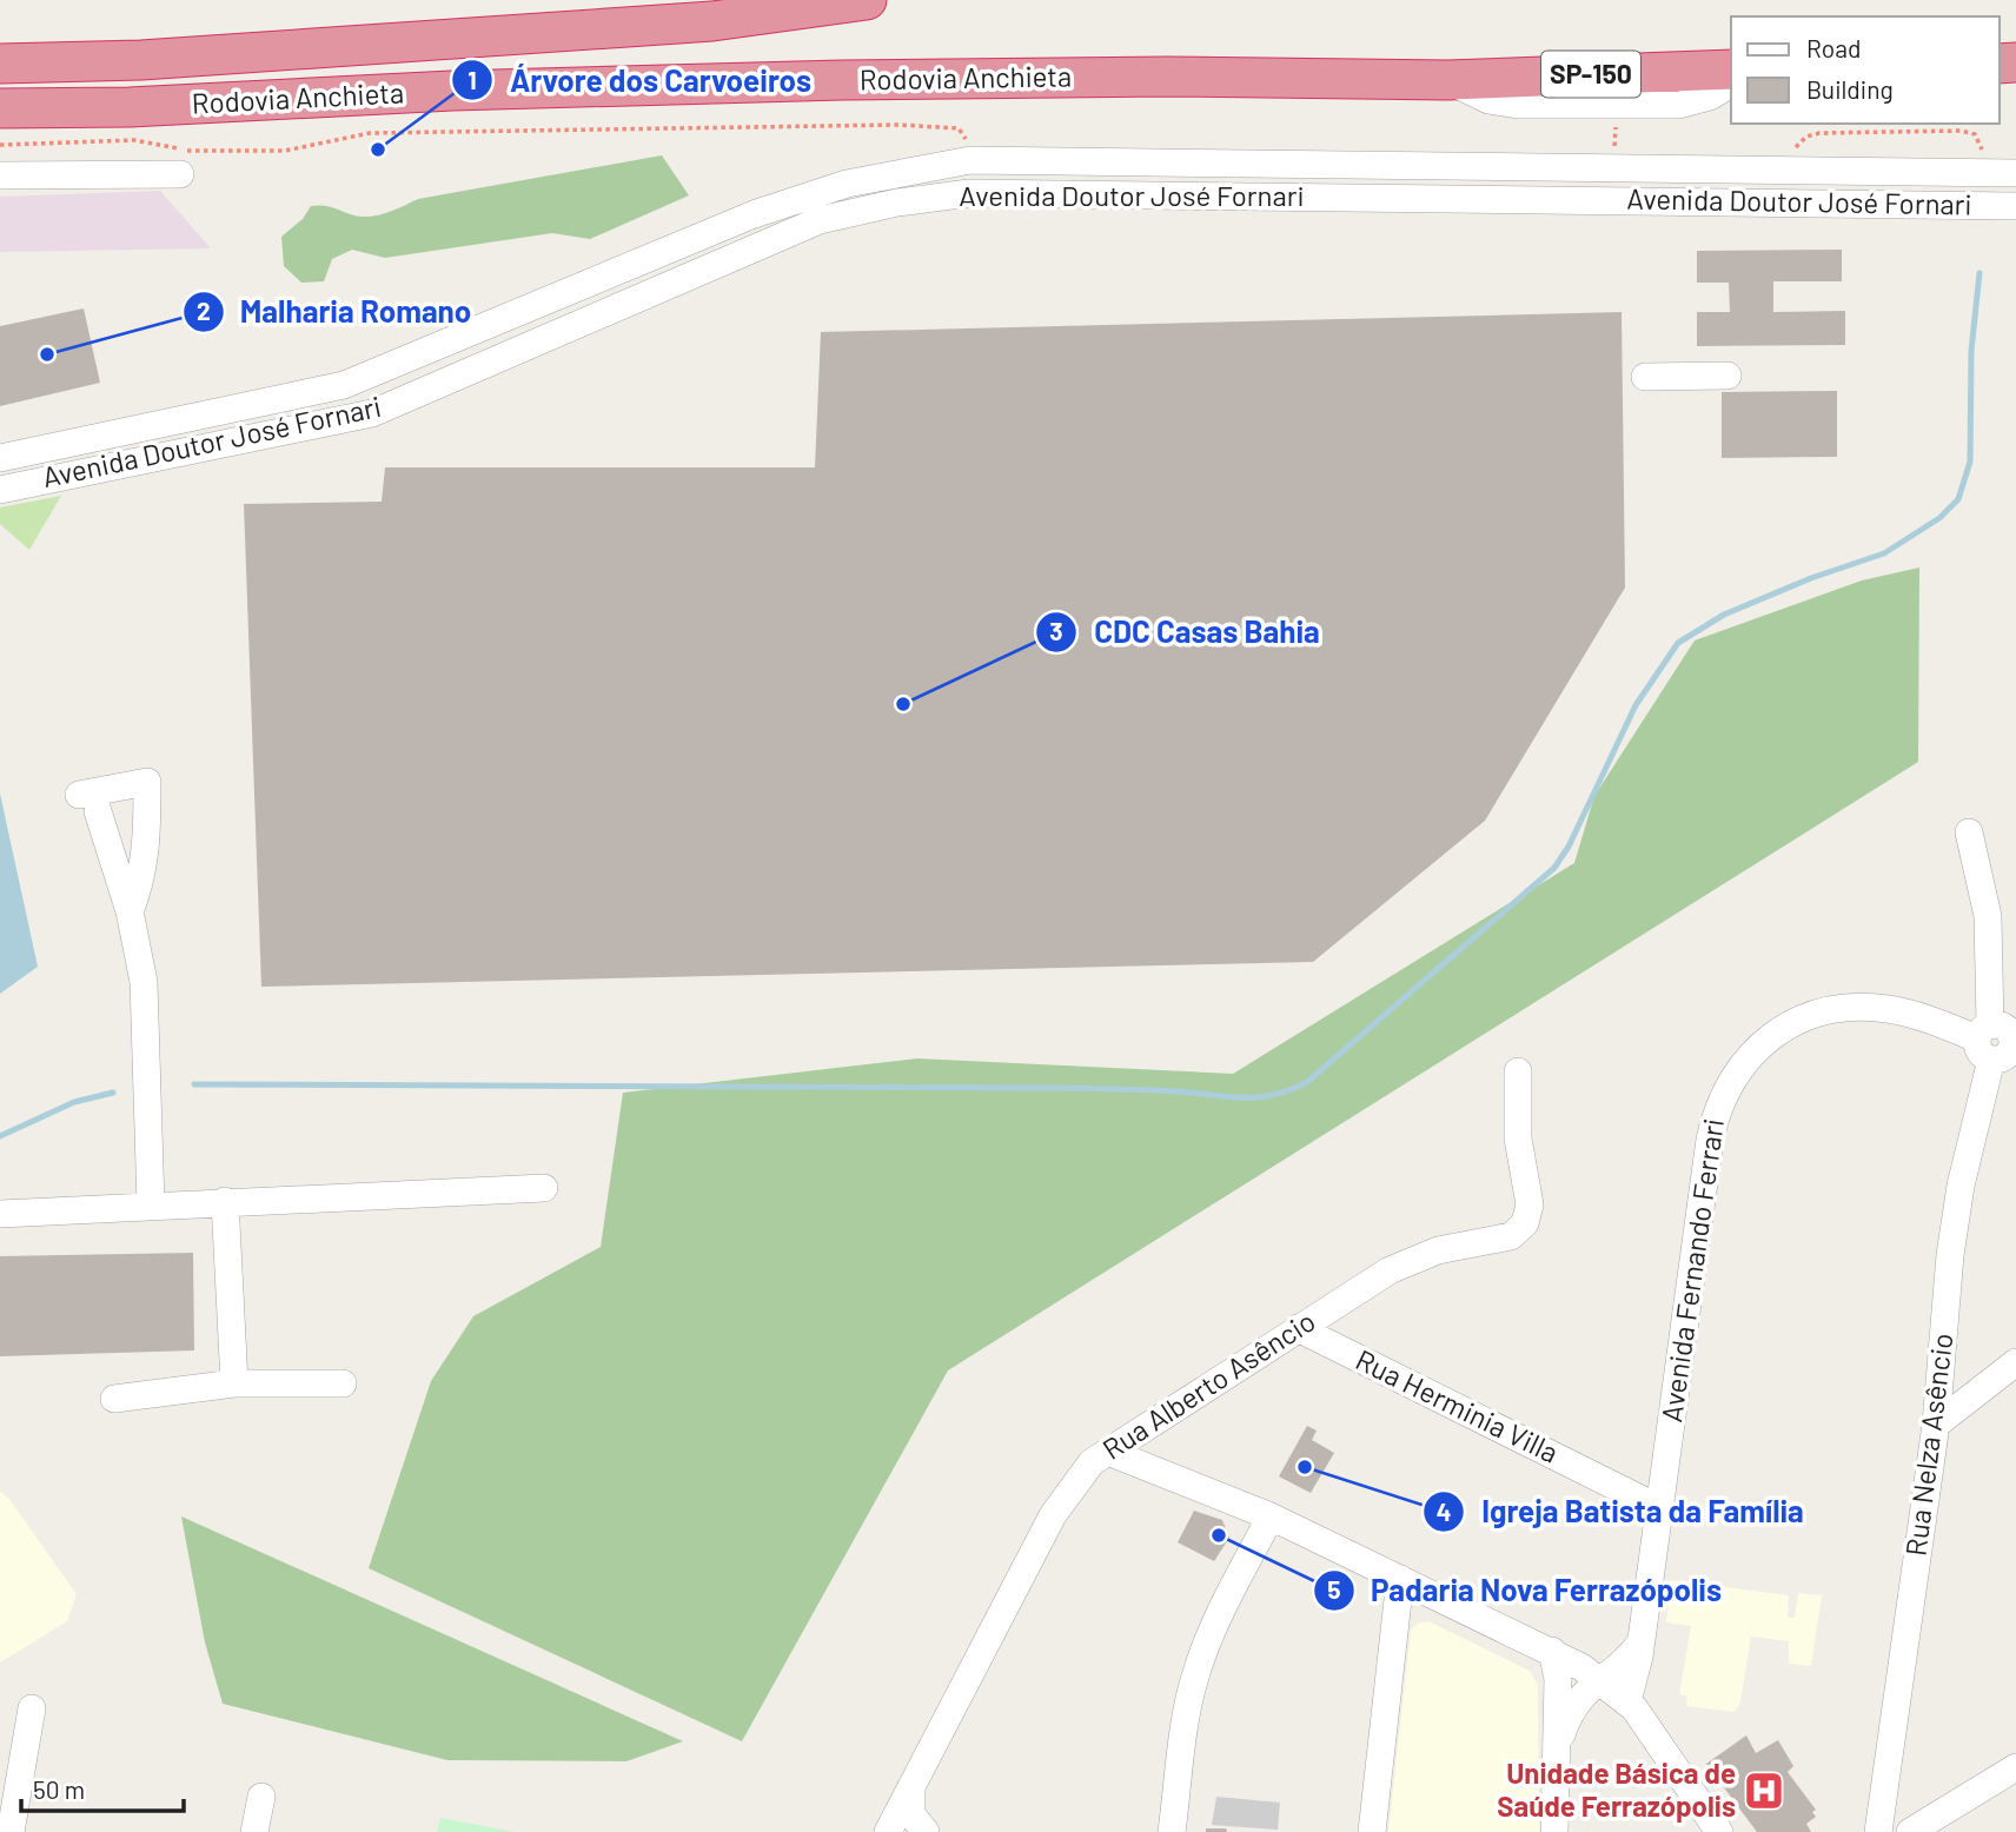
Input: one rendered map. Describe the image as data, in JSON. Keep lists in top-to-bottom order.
{
  "streets": {
    "highway": ["SP-150", "Rodovia Anchieta"],
    "street": [
      "Avenida Doutor José Fornari",
      "Avenida Fernando Ferrari",
      "Rua Alberto Asêncio",
      "Rua Herminia Villa",
      "Rua Nelza Asêncio"
    ]
  },
  "crossings": [
    ["Avenida Fernando Ferrari", "Rua Herminia Villa"],
    ["Avenida Fernando Ferrari", "Rua Nelza Asêncio"],
    ["Rua Alberto Asêncio", "Rua Herminia Villa"]
  ],
  "places": {
    "other": [
      "Árvore dos Carvoeiros",
      "Malharia Romano",
      "CDC Casas Bahia",
      "Igreja Batista da Família",
      "Padaria Nova Ferrazópolis"
    ],
    "hospital": ["Unidade Básica de Saúde Ferrazópolis"]
  },
  "legend": ["Road", "Building"],
  "scale_bar": "50 m"
}
